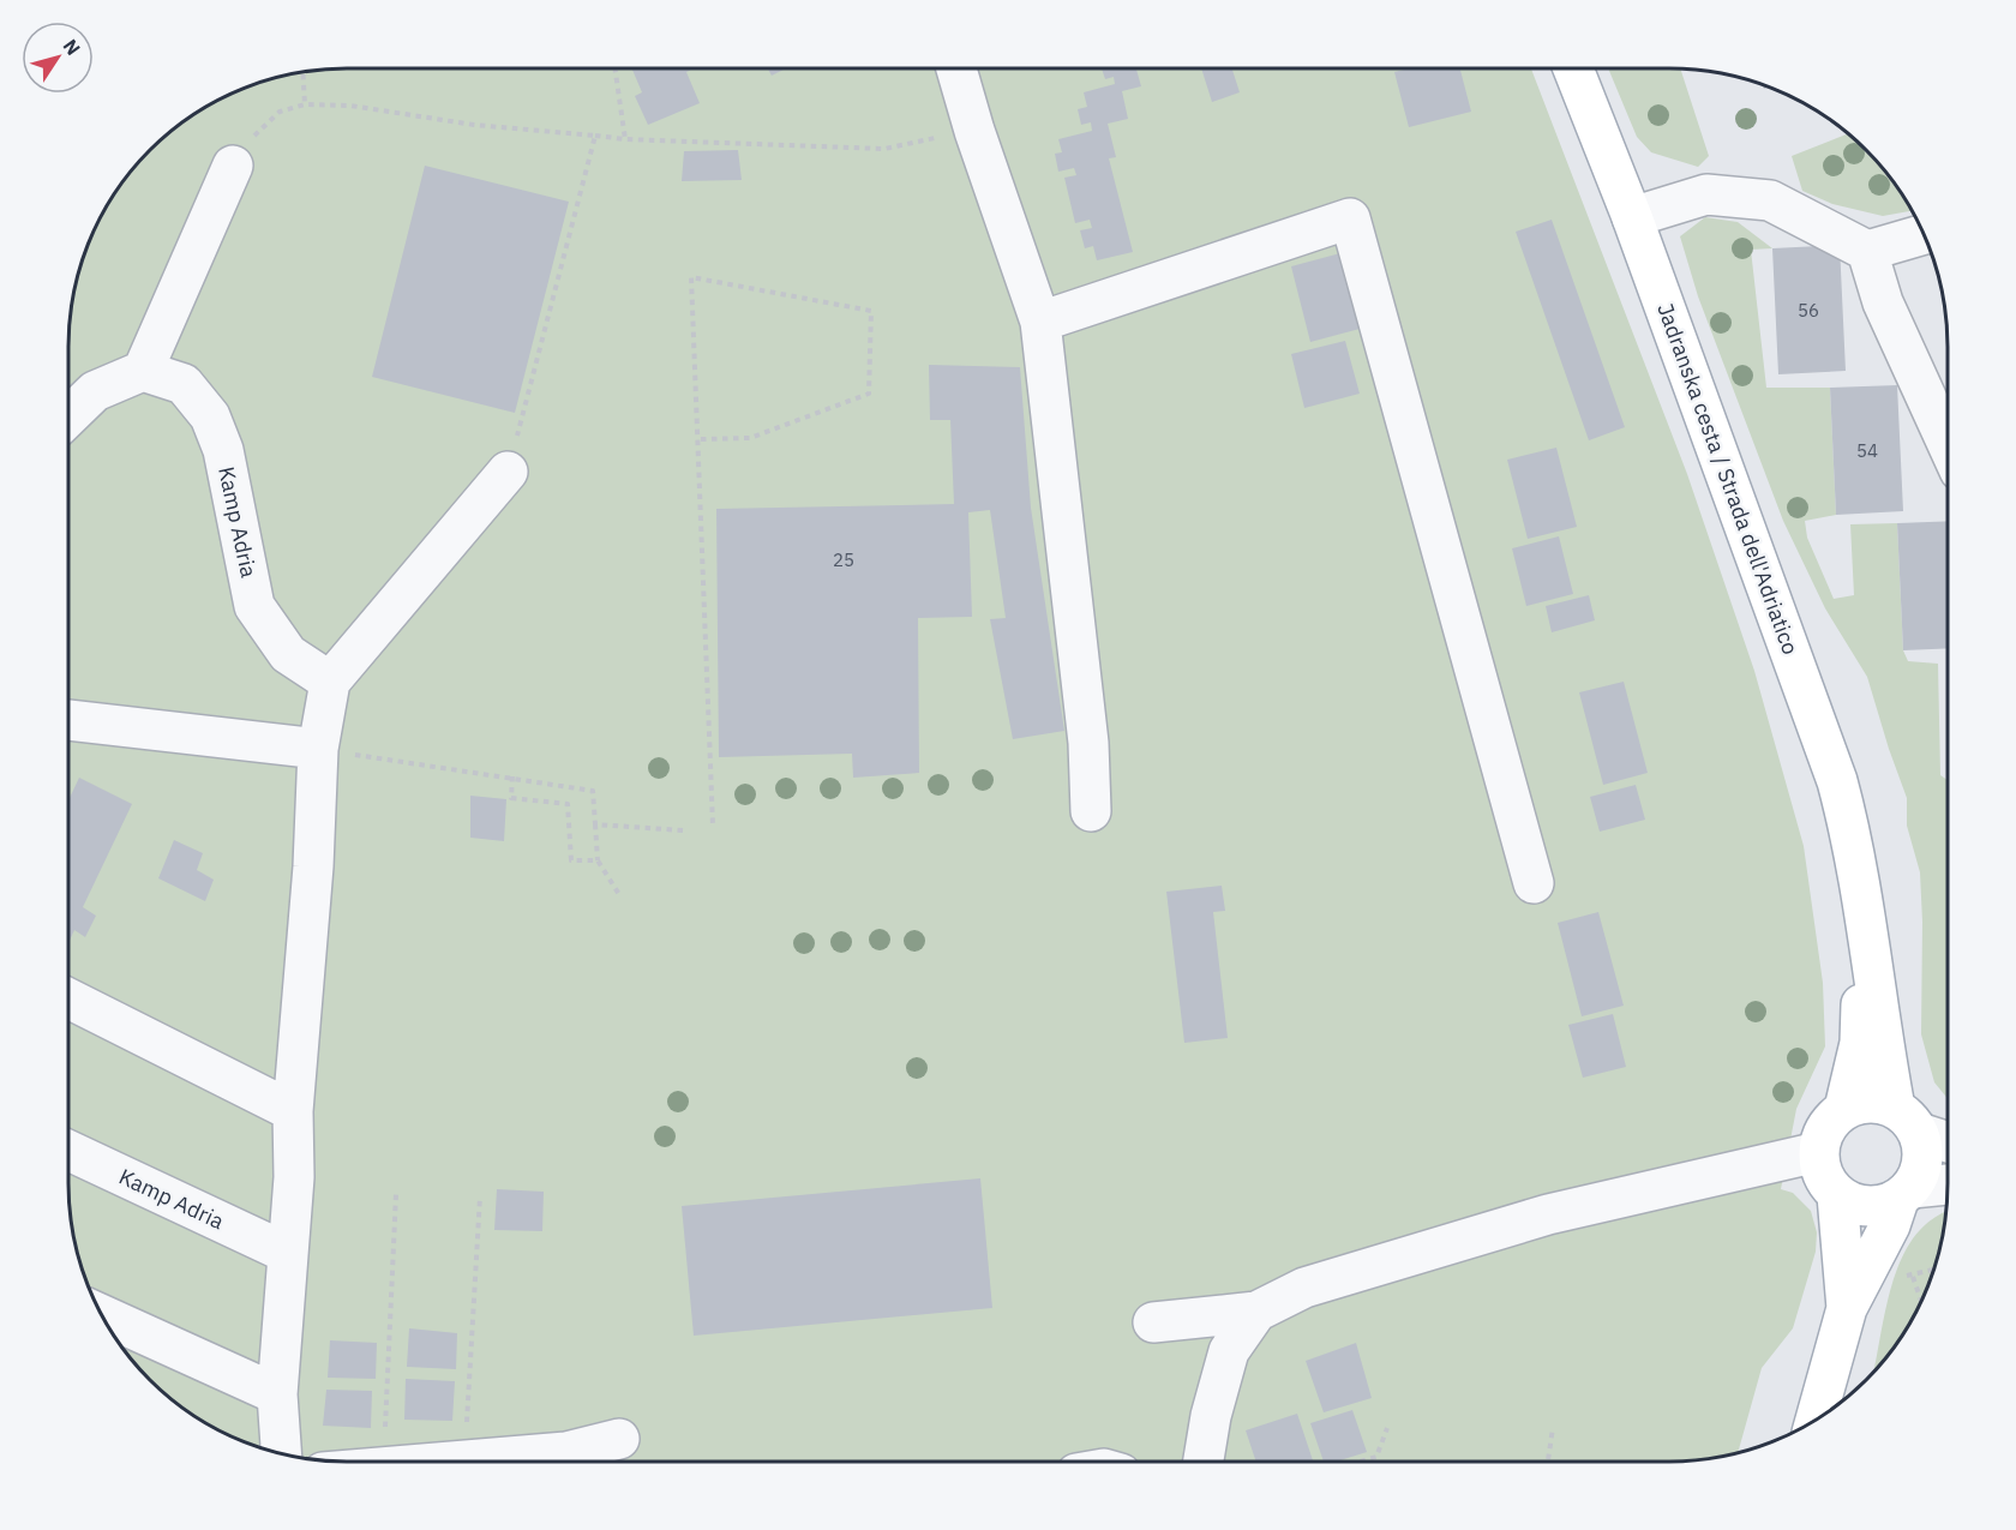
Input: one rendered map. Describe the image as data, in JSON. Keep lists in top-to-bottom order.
{
  "streets": {
    "main road": ["Jadranska cesta / Strada dell'Adriatico"],
    "street": ["Kamp Adria"]
  },
  "house_numbers": ["56", "54", "25"],
  "north": "top right"
}
